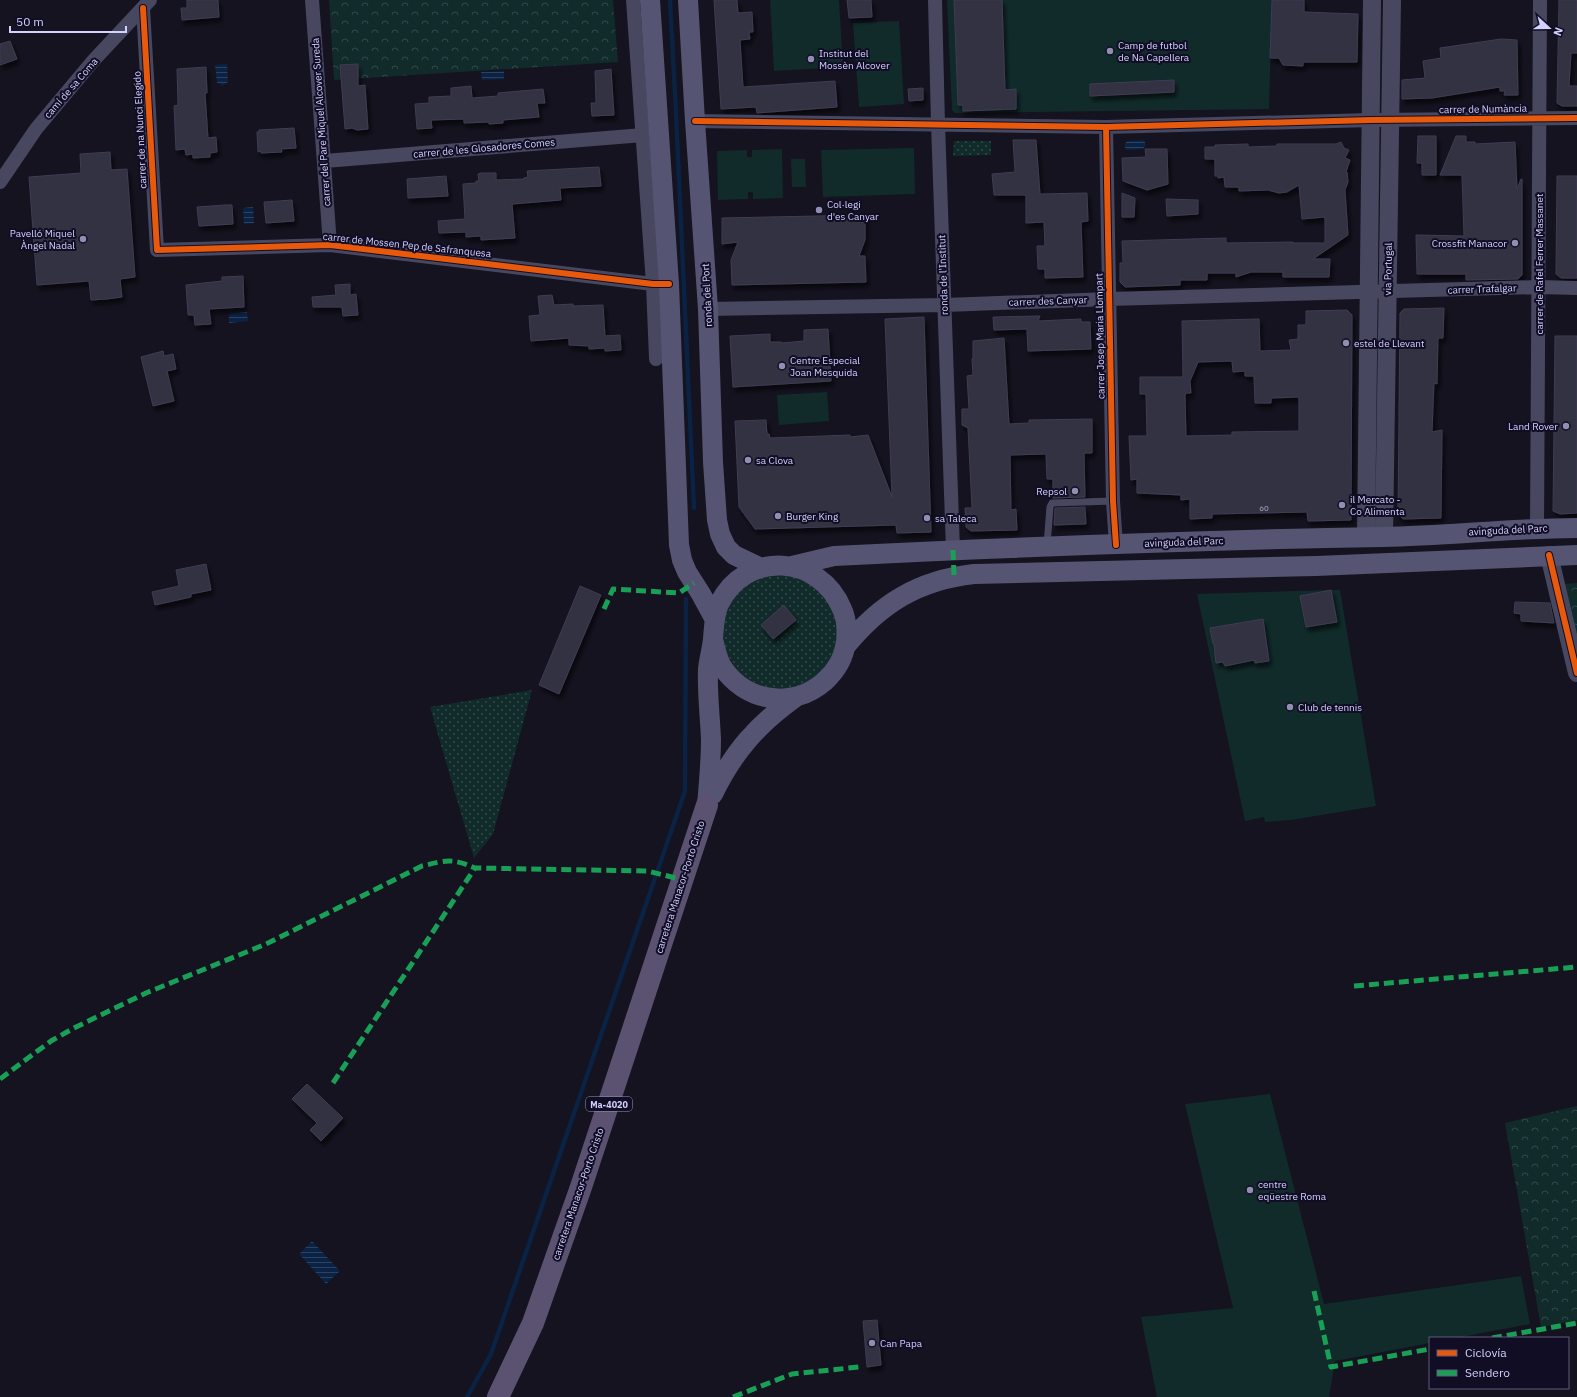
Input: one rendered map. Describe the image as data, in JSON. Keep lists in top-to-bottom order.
{
  "streets": {
    "main road": [
      "ronda del Port",
      "avinguda del Parc",
      "carretera Manacor-Porto Cristo",
      "Ma-4020"
    ],
    "street": [
      "camí de sa Coma",
      "carrer de Numància",
      "carrer del Pare Miquel Alcover Sureda",
      "carrer de na Nunci Elegido",
      "carrer de les Glosadores Comes",
      "carrer de Mossen Pep de Safranquesa",
      "carrer de Rafel Ferrer Massanet",
      "via Portugal",
      "ronda de l'Institut",
      "carrer Trafalgar",
      "carrer des Canyar",
      "carrer Josep Maria Llompart"
    ]
  },
  "crossings": [
    ["camí de sa Coma", "carrer de na Nunci Elegido"],
    ["carrer de Numància", "carrer de Rafel Ferrer Massanet"],
    ["carrer de Numància", "via Portugal"],
    ["carrer de Numància", "ronda de l'Institut"],
    ["carrer de Numància", "ronda del Port"],
    ["carrer de Numància", "carrer Josep Maria Llompart"],
    ["carrer del Pare Miquel Alcover Sureda", "carrer de les Glosadores Comes"],
    ["carrer del Pare Miquel Alcover Sureda", "carrer de Mossen Pep de Safranquesa"],
    ["carrer de na Nunci Elegido", "carrer de Mossen Pep de Safranquesa"],
    ["carrer de Rafel Ferrer Massanet", "carrer Trafalgar"],
    ["carrer de Rafel Ferrer Massanet", "avinguda del Parc"],
    ["via Portugal", "carrer Trafalgar"],
    ["via Portugal", "carrer des Canyar"],
    ["via Portugal", "avinguda del Parc"],
    ["ronda de l'Institut", "carrer des Canyar"],
    ["ronda de l'Institut", "avinguda del Parc"],
    ["carrer Trafalgar", "carrer des Canyar"],
    ["ronda del Port", "carrer des Canyar"],
    ["ronda del Port", "avinguda del Parc"],
    ["ronda del Port", "Ma-4020"],
    ["carrer des Canyar", "carrer Josep Maria Llompart"],
    ["carrer Josep Maria Llompart", "avinguda del Parc"],
    ["avinguda del Parc", "Ma-4020"],
    ["carretera Manacor-Porto Cristo", "Ma-4020"]
  ],
  "places": [
    "Camp de futbol de Na Capellera",
    "Institut del Mossèn Alcover",
    "Col·legi d'es Canyar",
    "Pavelló Miquel Àngel Nadal",
    "Crossfit Manacor",
    "estel de Llevant",
    "Centre Especial Joan Mesquida",
    "Land Rover",
    "sa Clova",
    "Repsol",
    "il Mercato - Co Alimenta",
    "Burger King",
    "sa Taleca",
    "Club de tennis",
    "centre eqüestre Roma",
    "Can Papa"
  ],
  "house_numbers": ["60"],
  "legend": ["Ciclovía", "Sendero"],
  "scale_bar": "50 m",
  "north": "right"
}
